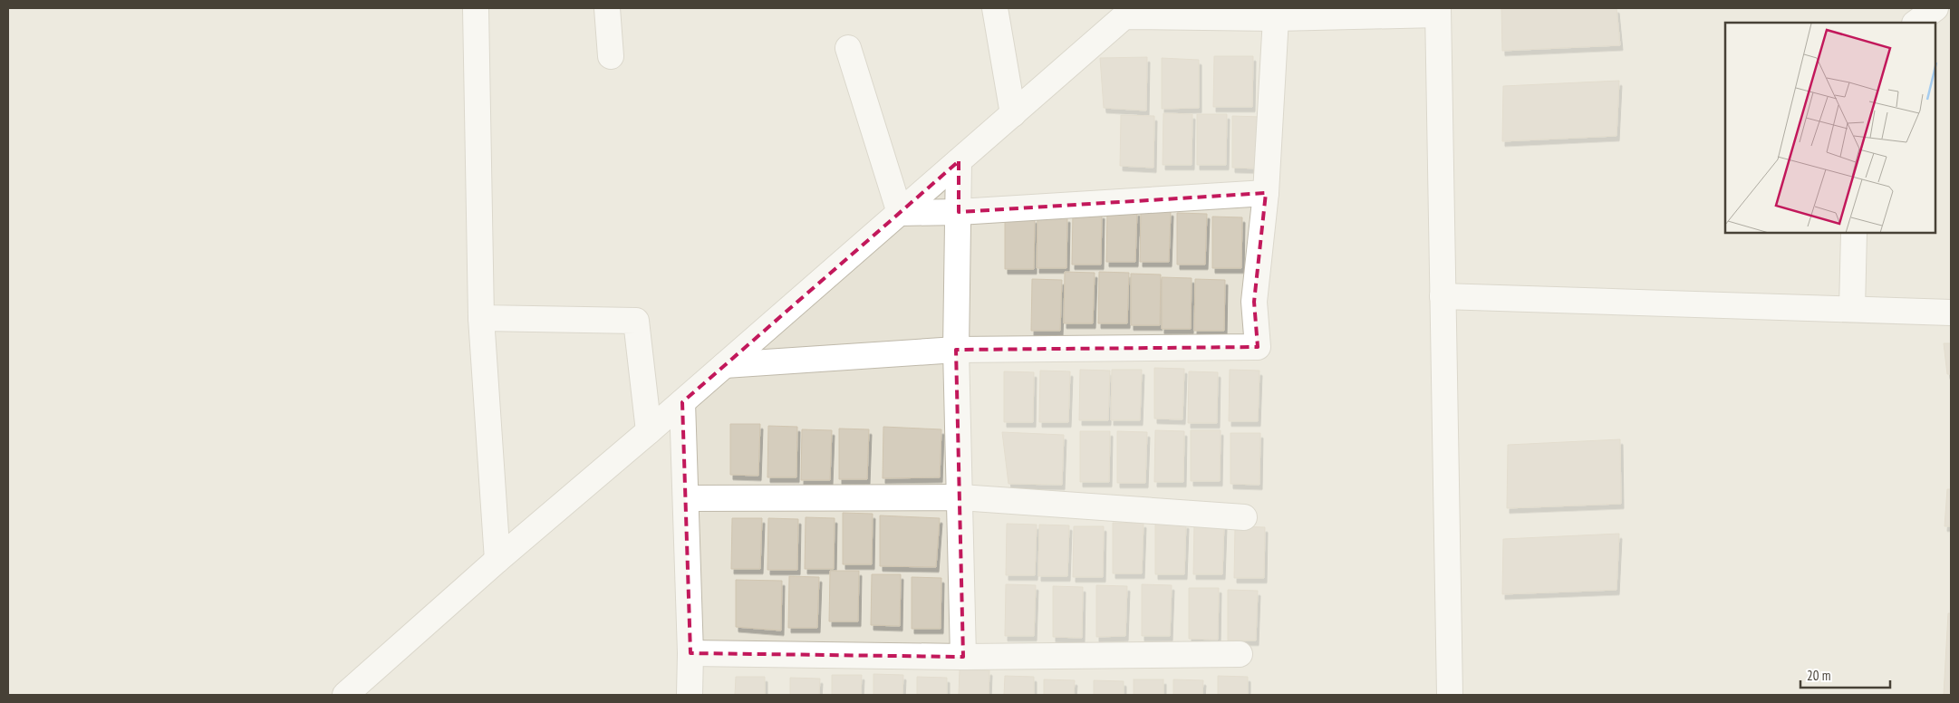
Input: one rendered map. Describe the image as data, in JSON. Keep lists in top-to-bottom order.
{
  "scale_bar": "20 m"
}
